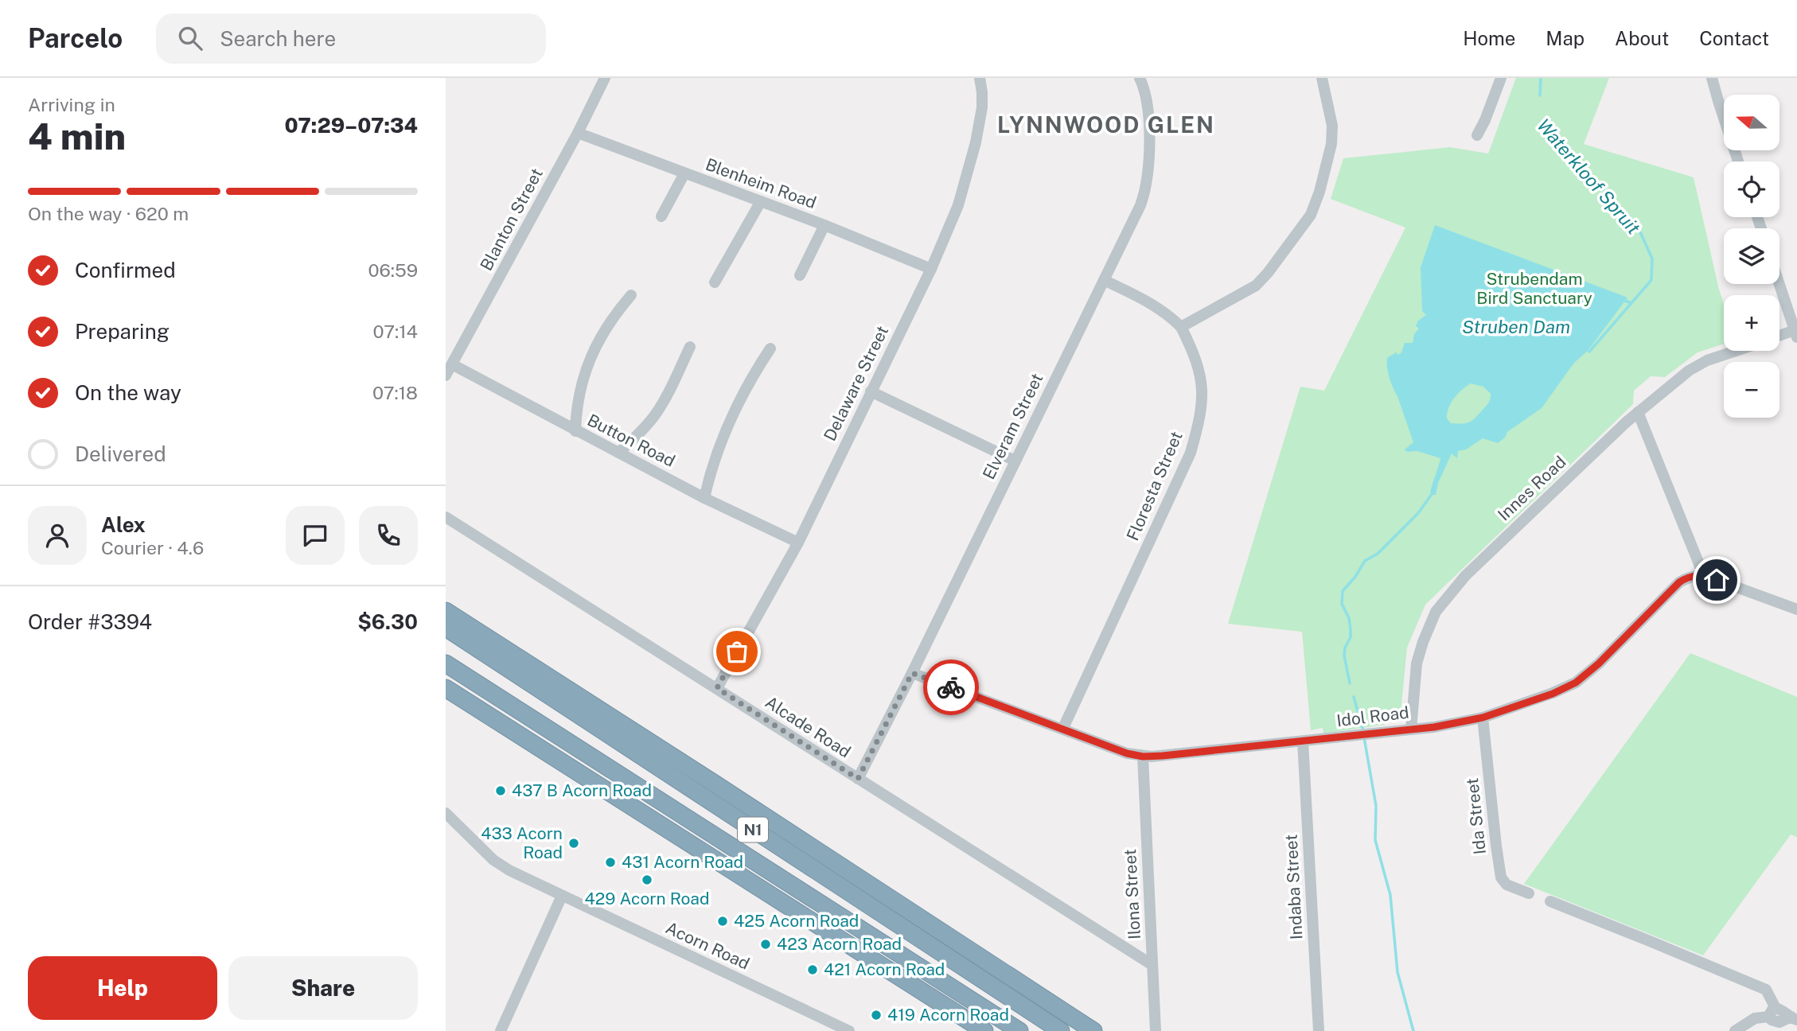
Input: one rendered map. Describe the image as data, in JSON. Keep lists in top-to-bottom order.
{
  "streets": {
    "highway": ["N1"],
    "street": [
      "Blenheim Road",
      "Blanton Street",
      "Delaware Street",
      "Elveram Street",
      "Button Road",
      "Floresta Street",
      "Innes Road",
      "Idol Road",
      "Alcade Road",
      "Ida Street",
      "Indaba Street",
      "Ilona Street",
      "Acorn Road"
    ]
  },
  "crossings": [
    ["Blenheim Road", "Blanton Street"],
    ["Blenheim Road", "Delaware Street"],
    ["Blanton Street", "Button Road"],
    ["Delaware Street", "Button Road"],
    ["Delaware Street", "Alcade Road"],
    ["Elveram Street", "Idol Road"],
    ["Elveram Street", "Alcade Road"],
    ["Floresta Street", "Idol Road"],
    ["Innes Road", "Idol Road"],
    ["Idol Road", "Ida Street"],
    ["Idol Road", "Indaba Street"],
    ["Idol Road", "Ilona Street"],
    ["Alcade Road", "Ilona Street"]
  ],
  "districts": ["LYNNWOOD GLEN"],
  "water": ["Waterkloof Spruit", "Struben Dam"],
  "parks": ["Strubendam Bird Sanctuary"],
  "places": [
    "437 B Acorn Road",
    "433 Acorn Road",
    "431 Acorn Road",
    "429 Acorn Road",
    "425 Acorn Road",
    "423 Acorn Road",
    "421 Acorn Road",
    "419 Acorn Road"
  ],
  "north": "left",
  "page": {
    "header": "Parcelo",
    "search": "Search here",
    "nav": [
      "Home",
      "Map",
      "About",
      "Contact"
    ],
    "heading": ["4 min", "Arriving in", "07:29–07:34"],
    "panel": [
      "Alex",
      "Courier · 4.6",
      "Order #3394",
      "$6.30"
    ],
    "map_buttons": ["+", "−"],
    "bar": "On the way · 620 m",
    "list": [
      ["Confirmed", "06:59"],
      ["Preparing", "07:14"],
      ["On the way", "07:18"],
      "Delivered"
    ],
    "buttons": ["Help", "Share"]
  }
}
